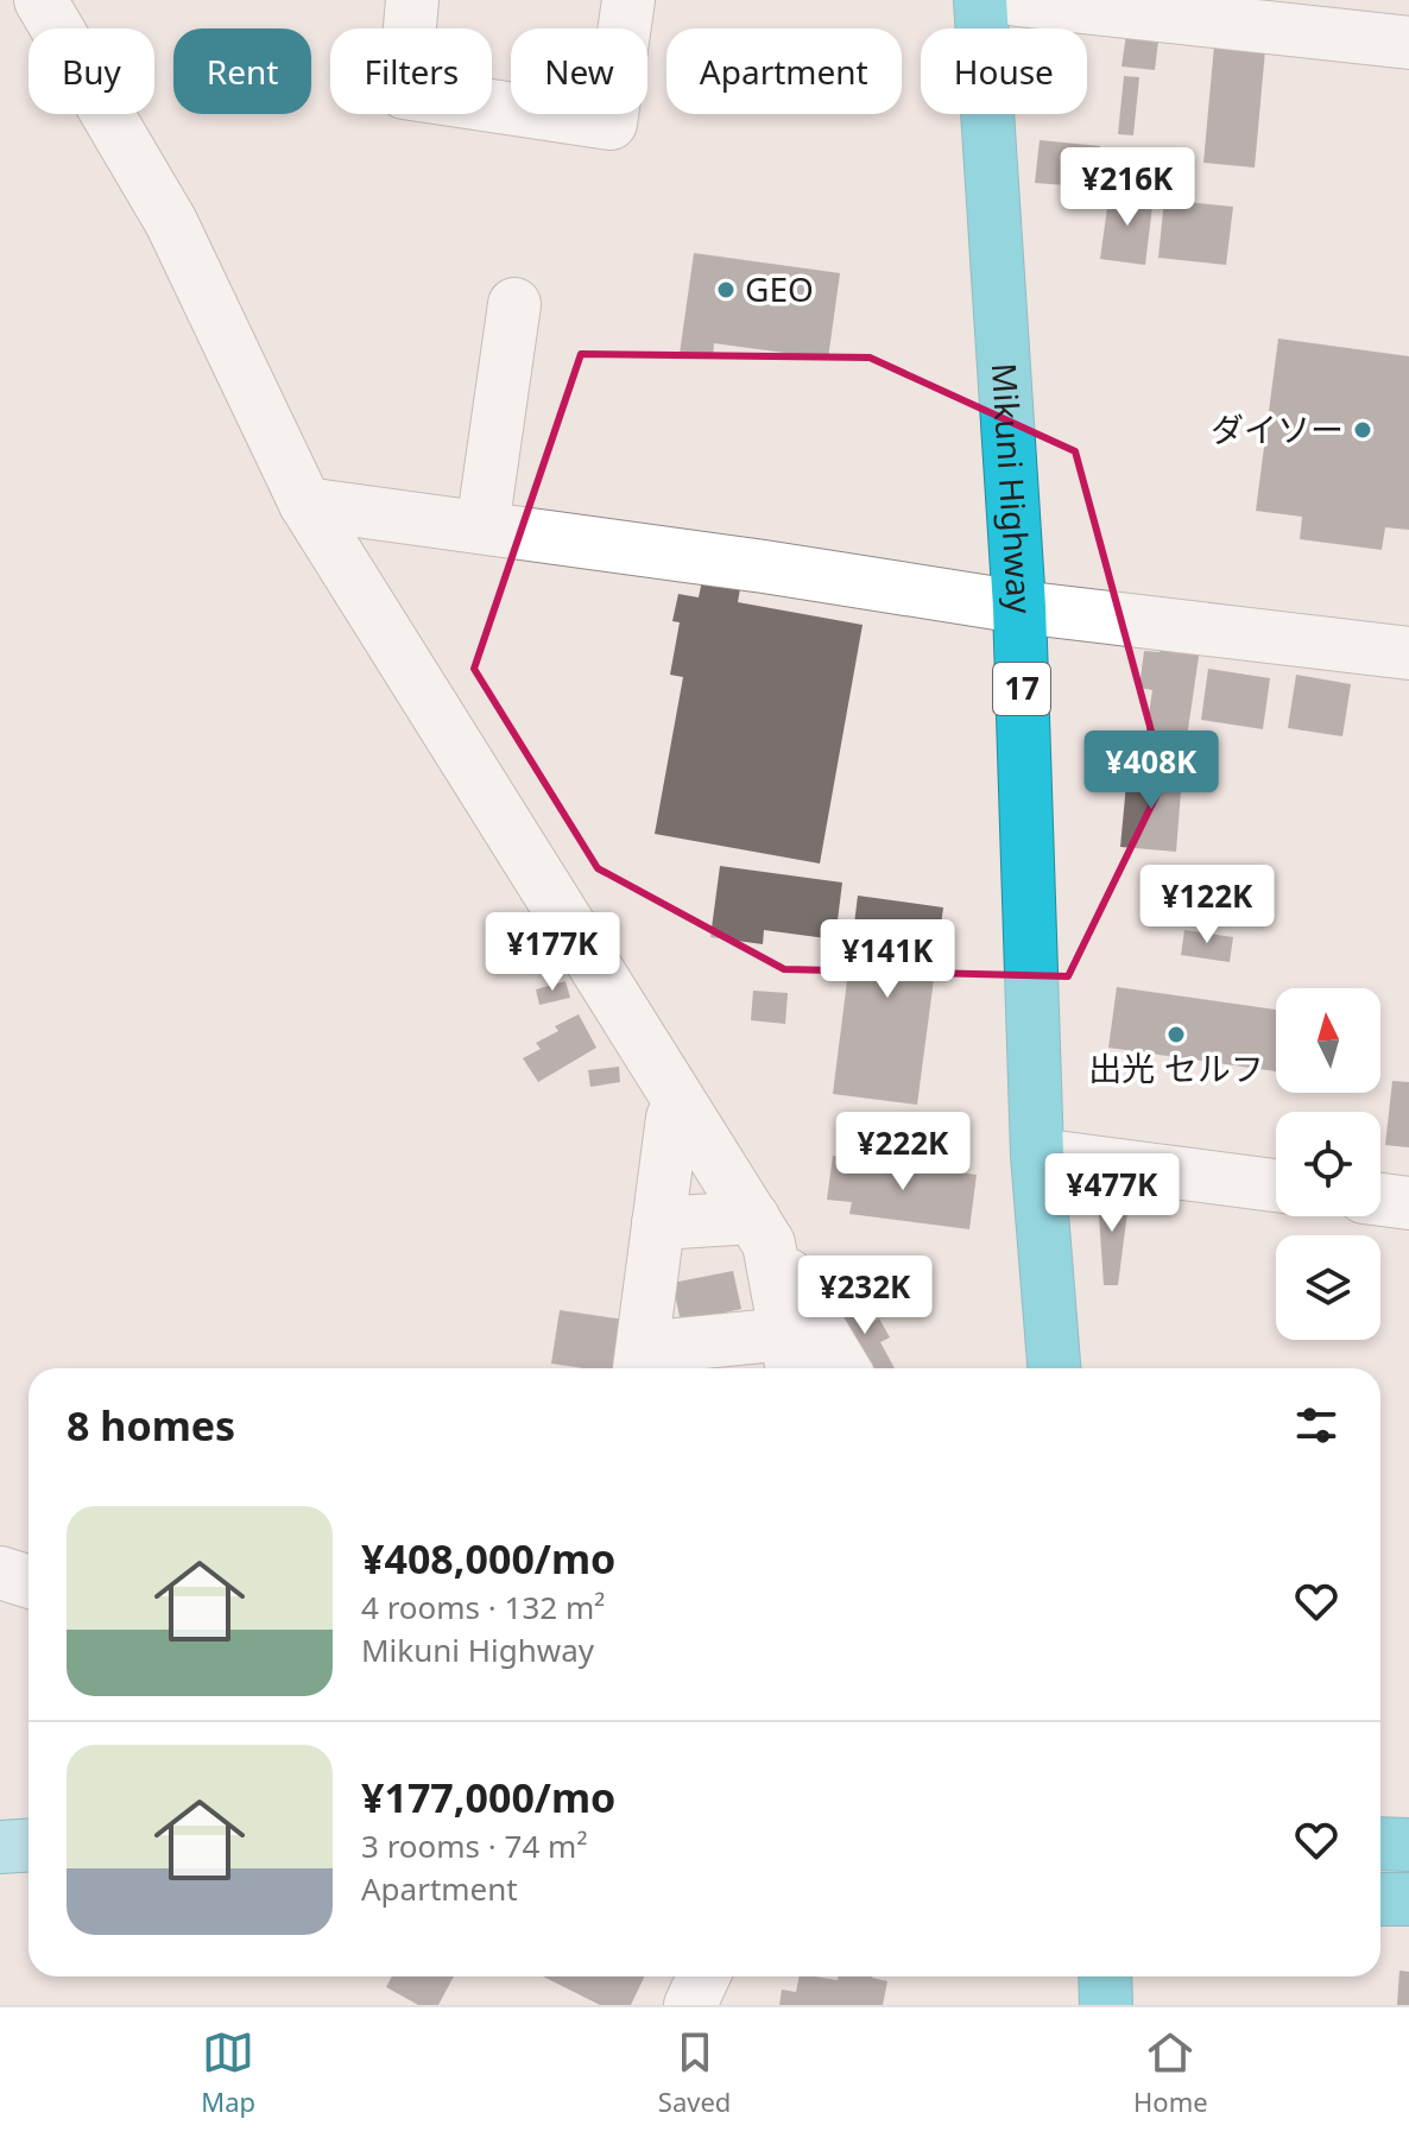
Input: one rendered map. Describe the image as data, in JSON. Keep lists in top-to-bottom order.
{
  "streets": {
    "highway": ["Mikuni Highway", "17"]
  },
  "places": ["GEO", "ダイソー", "出光 セルフ"],
  "north": "top",
  "page": {
    "chip": [
      "Buy",
      "Rent",
      "Filters",
      "New",
      "Apartment",
      "House"
    ],
    "price": [
      "¥216K",
      "¥408K",
      "¥122K",
      "¥177K",
      "¥141K",
      "¥222K",
      "¥477K",
      "¥232K"
    ],
    "heading": "8 homes",
    "list": [
      {
        "name": "¥408,000/mo",
        "note": "4 rooms · 132 m² · Mikuni Highway"
      },
      {
        "name": "¥177,000/mo",
        "note": "3 rooms · 74 m² · Apartment"
      }
    ],
    "tabs": ["Map", "Saved", "Home"]
  }
}
